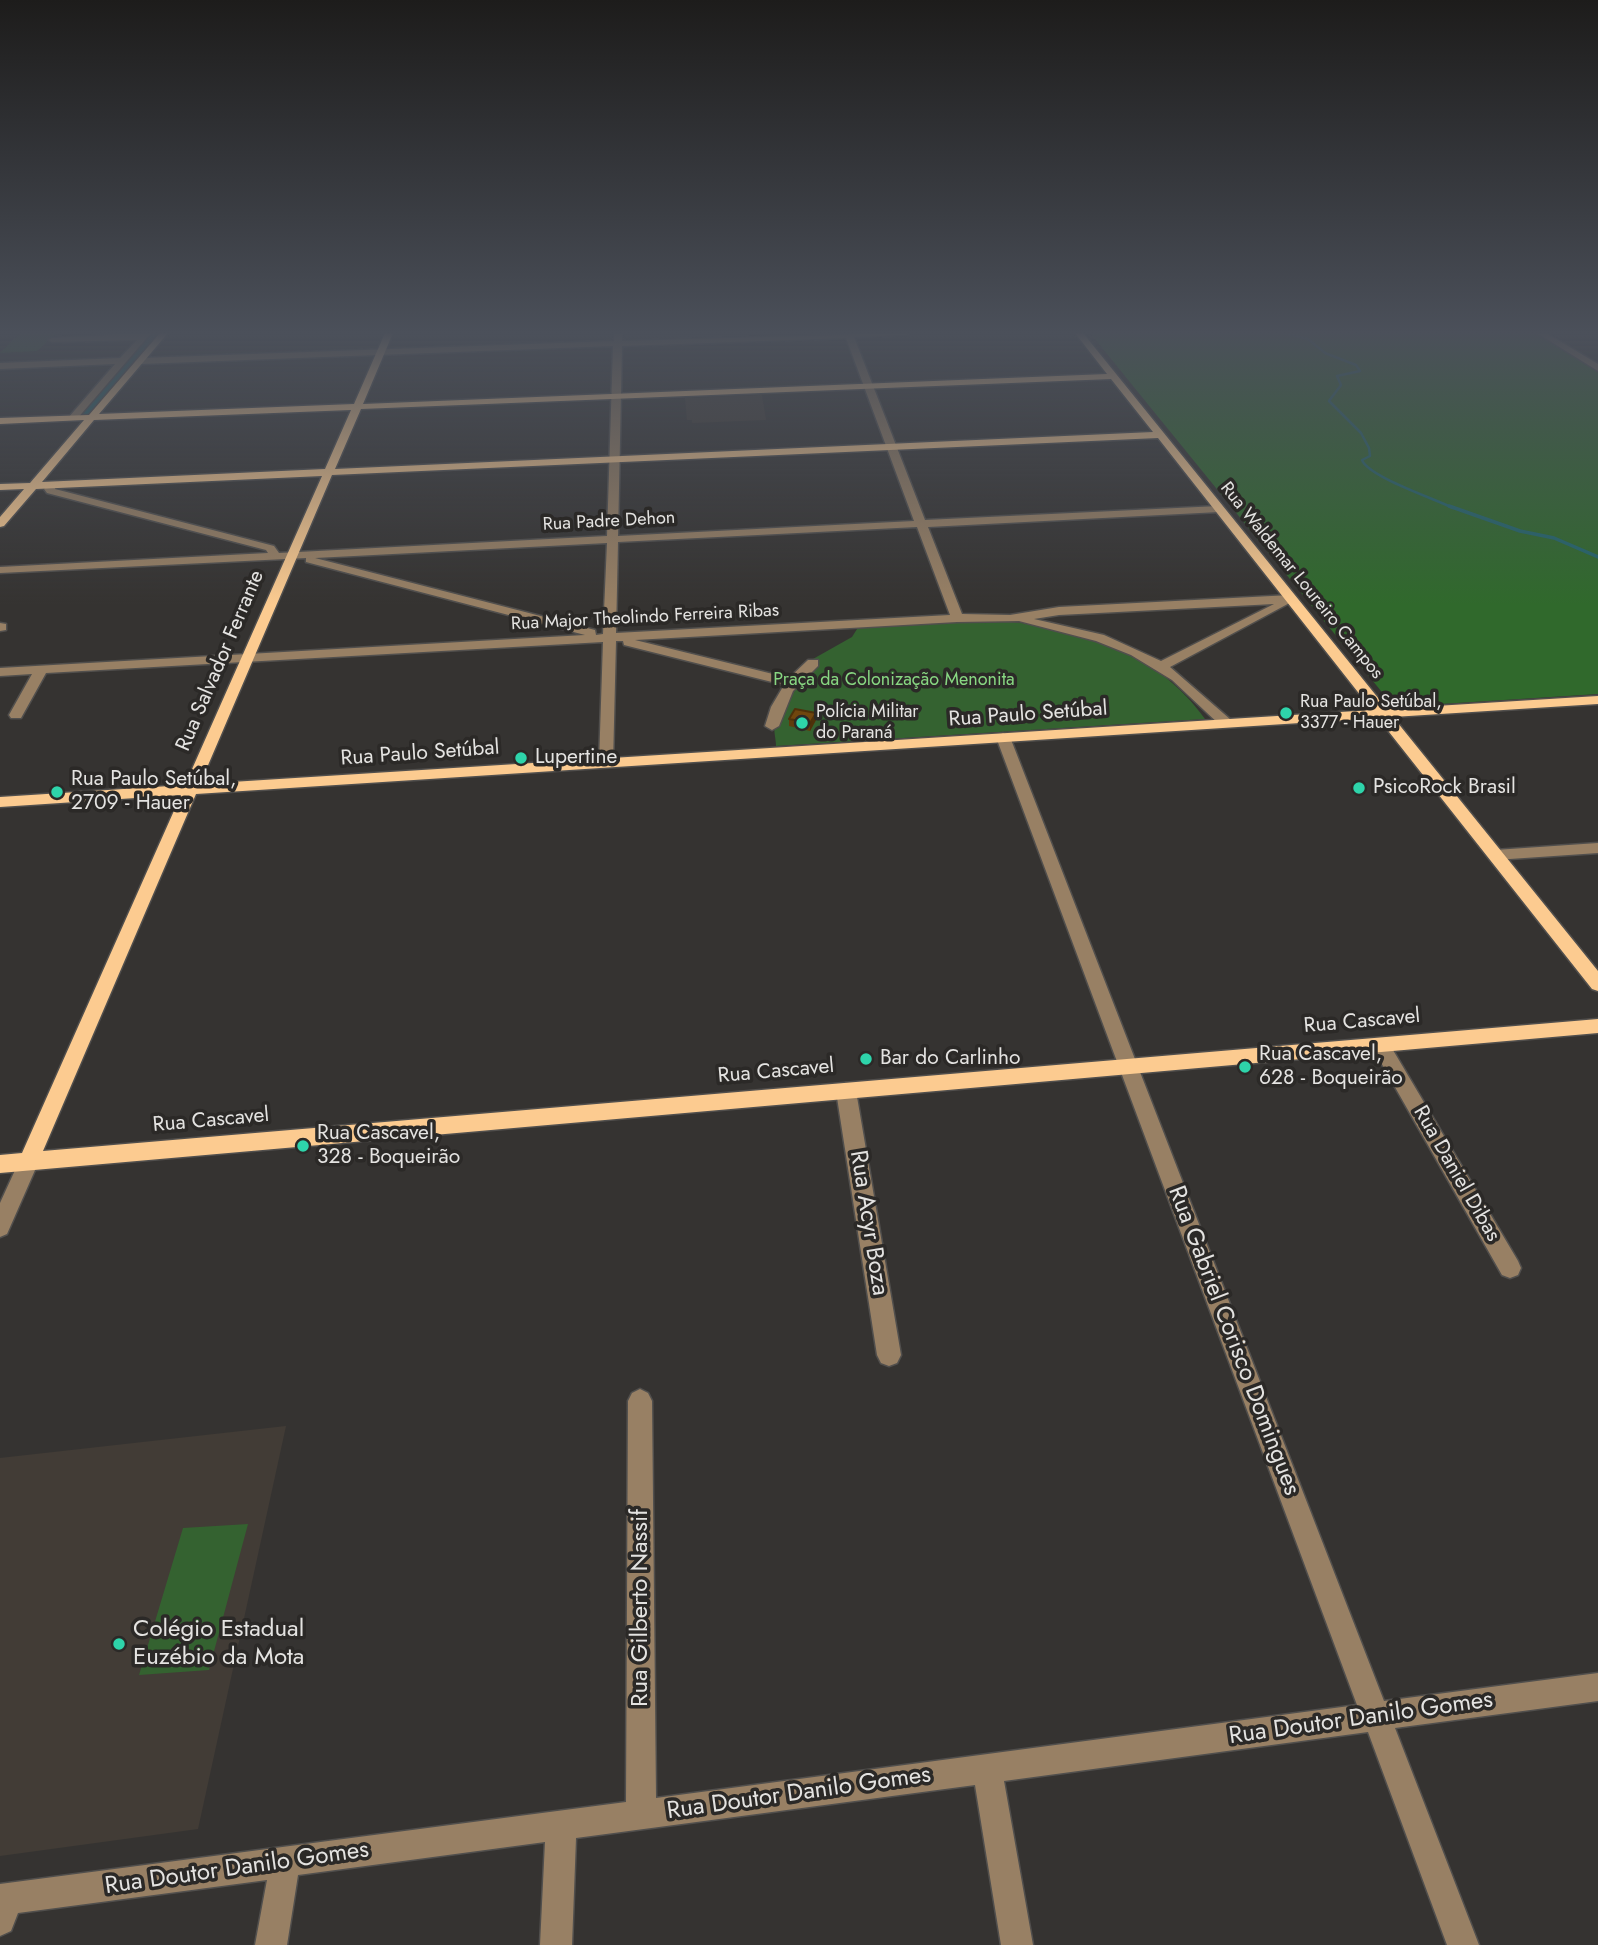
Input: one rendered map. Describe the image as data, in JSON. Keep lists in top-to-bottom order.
{
  "streets": {
    "main road": [
      "Rua Waldemar Loureiro Campos",
      "Rua Salvador Ferrante",
      "Rua Paulo Setúbal",
      "Rua Cascavel"
    ],
    "street": [
      "Rua Padre Dehon",
      "Rua Major Theolindo Ferreira Ribas",
      "Rua Daniel Dibas",
      "Rua Acyr Boza",
      "Rua Gabriel Corisco Domingues",
      "Rua Gilberto Nassif",
      "Rua Doutor Danilo Gomes"
    ]
  },
  "crossings": [
    ["Rua Padre Dehon", "Rua Waldemar Loureiro Campos"],
    ["Rua Padre Dehon", "Rua Salvador Ferrante"],
    ["Rua Waldemar Loureiro Campos", "Rua Major Theolindo Ferreira Ribas"],
    ["Rua Waldemar Loureiro Campos", "Rua Paulo Setúbal"],
    ["Rua Major Theolindo Ferreira Ribas", "Rua Salvador Ferrante"],
    ["Rua Salvador Ferrante", "Rua Paulo Setúbal"],
    ["Rua Salvador Ferrante", "Rua Cascavel"],
    ["Rua Paulo Setúbal", "Rua Gabriel Corisco Domingues"],
    ["Rua Cascavel", "Rua Daniel Dibas"],
    ["Rua Cascavel", "Rua Acyr Boza"],
    ["Rua Cascavel", "Rua Gabriel Corisco Domingues"],
    ["Rua Gabriel Corisco Domingues", "Rua Doutor Danilo Gomes"],
    ["Rua Gilberto Nassif", "Rua Doutor Danilo Gomes"]
  ],
  "parks": ["Praça da Colonização Menonita"],
  "places": [
    "Rua Paulo Setúbal, 3377 - Hauer",
    "Polícia Militar do Paraná",
    "Lupertine",
    "PsicoRock Brasil",
    "Rua Paulo Setúbal, 2709 - Hauer",
    "Bar do Carlinho",
    "Rua Cascavel, 628 - Boqueirão",
    "Rua Cascavel, 328 - Boqueirão",
    "Colégio Estadual Euzébio da Mota"
  ]
}
